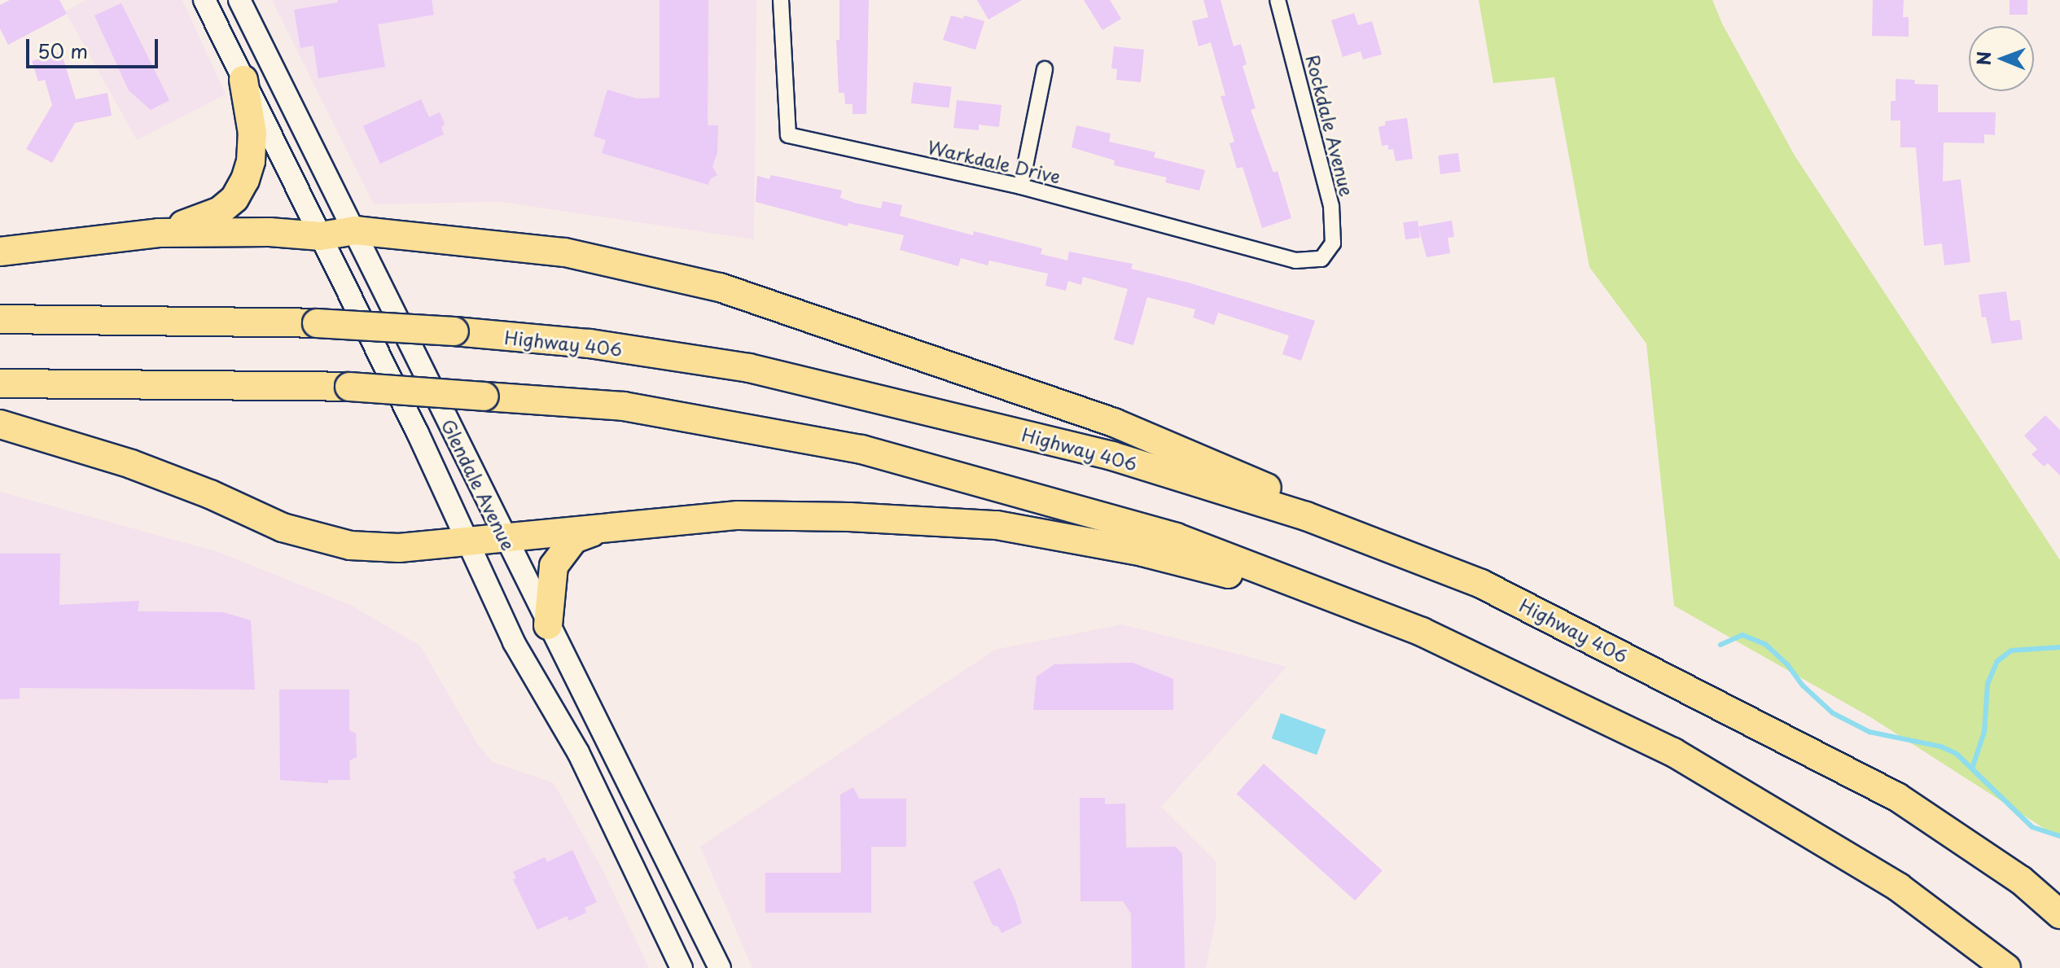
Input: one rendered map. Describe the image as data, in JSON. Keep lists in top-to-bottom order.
{
  "streets": {
    "highway": ["Highway 406"],
    "main road": ["Glendale Avenue"],
    "street": ["Rockdale Avenue", "Warkdale Drive"]
  },
  "crossings": [
    ["Rockdale Avenue", "Warkdale Drive"]
  ],
  "scale_bar": "50 m",
  "north": "left"
}
